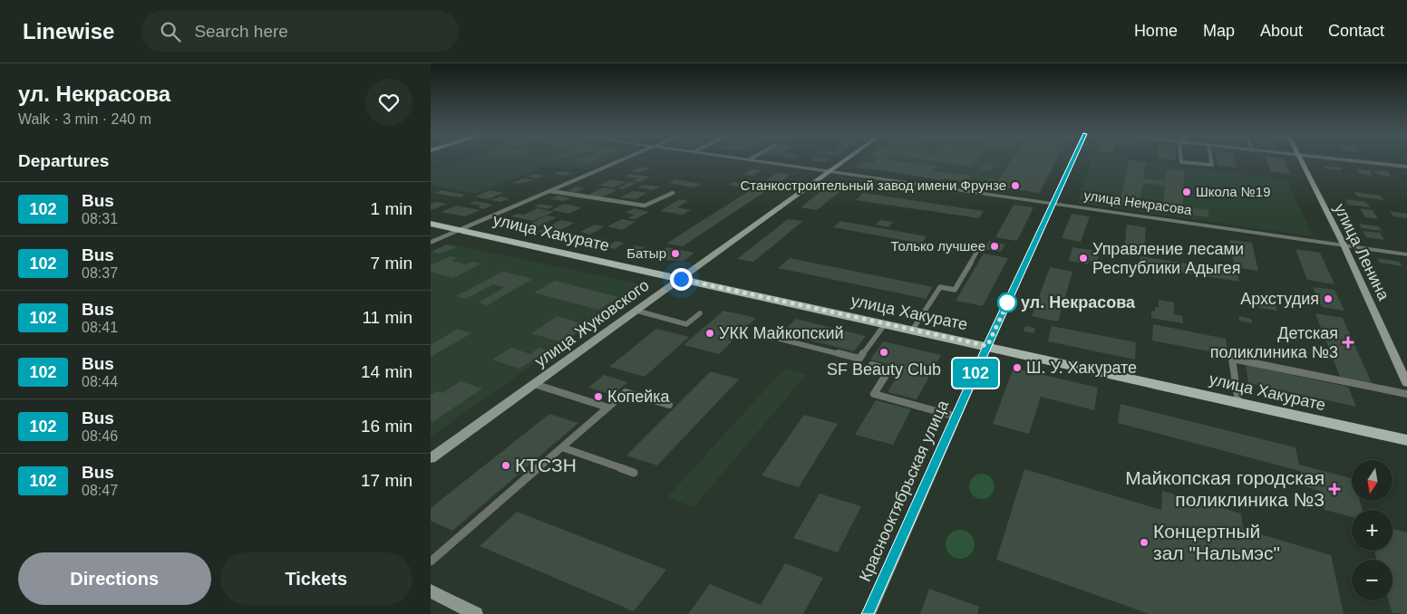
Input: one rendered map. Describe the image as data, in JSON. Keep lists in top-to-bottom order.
{
  "streets": {
    "main road": ["улица Хакурате"],
    "street": [
      "улица Некрасова",
      "улица Ленина",
      "улица Жуковского",
      "Краснооктябрьская улица"
    ]
  },
  "crossings": [
    ["улица Некрасова", "улица Ленина"],
    ["улица Некрасова", "улица Жуковского"],
    ["улица Некрасова", "Краснооктябрьская улица"],
    ["улица Хакурате", "улица Жуковского"],
    ["улица Хакурате", "Краснооктябрьская улица"]
  ],
  "places": {
    "other": [
      "Станкостроительный завод имени Фрунзе",
      "Школа №19",
      "Только лучшее",
      "Батыр",
      "Управление лесами Республики Адыгея",
      "Архстудия",
      "ул. Некрасова",
      "УКК Майкопский",
      "SF Beauty Club",
      "Ш. У. Хакурате",
      "Копейка",
      "КТСЗН",
      "Концертный зал \"Нальмэс\""
    ],
    "health": ["Детская поликлиника №3", "Майкопская городская поликлиника №3"]
  },
  "lines": ["bus line 102"],
  "north": "bottom",
  "page": {
    "header": "Linewise",
    "search": "Search here",
    "nav": [
      "Home",
      "Map",
      "About",
      "Contact"
    ],
    "heading": [
      ["ул. Некрасова", "Walk · 3 min · 240 m"],
      "Departures"
    ],
    "on_map": "102",
    "list": [
      {
        "mark": "102",
        "name": "Bus",
        "note": "08:31",
        "value": "1 min"
      },
      {
        "mark": "102",
        "name": "Bus",
        "note": "08:37",
        "value": "7 min"
      },
      {
        "mark": "102",
        "name": "Bus",
        "note": "08:41",
        "value": "11 min"
      },
      {
        "mark": "102",
        "name": "Bus",
        "note": "08:44",
        "value": "14 min"
      },
      {
        "mark": "102",
        "name": "Bus",
        "note": "08:46",
        "value": "16 min"
      },
      {
        "mark": "102",
        "name": "Bus",
        "note": "08:47",
        "value": "17 min"
      }
    ],
    "map_buttons": ["+", "−"],
    "buttons": ["Directions", "Tickets"]
  }
}
